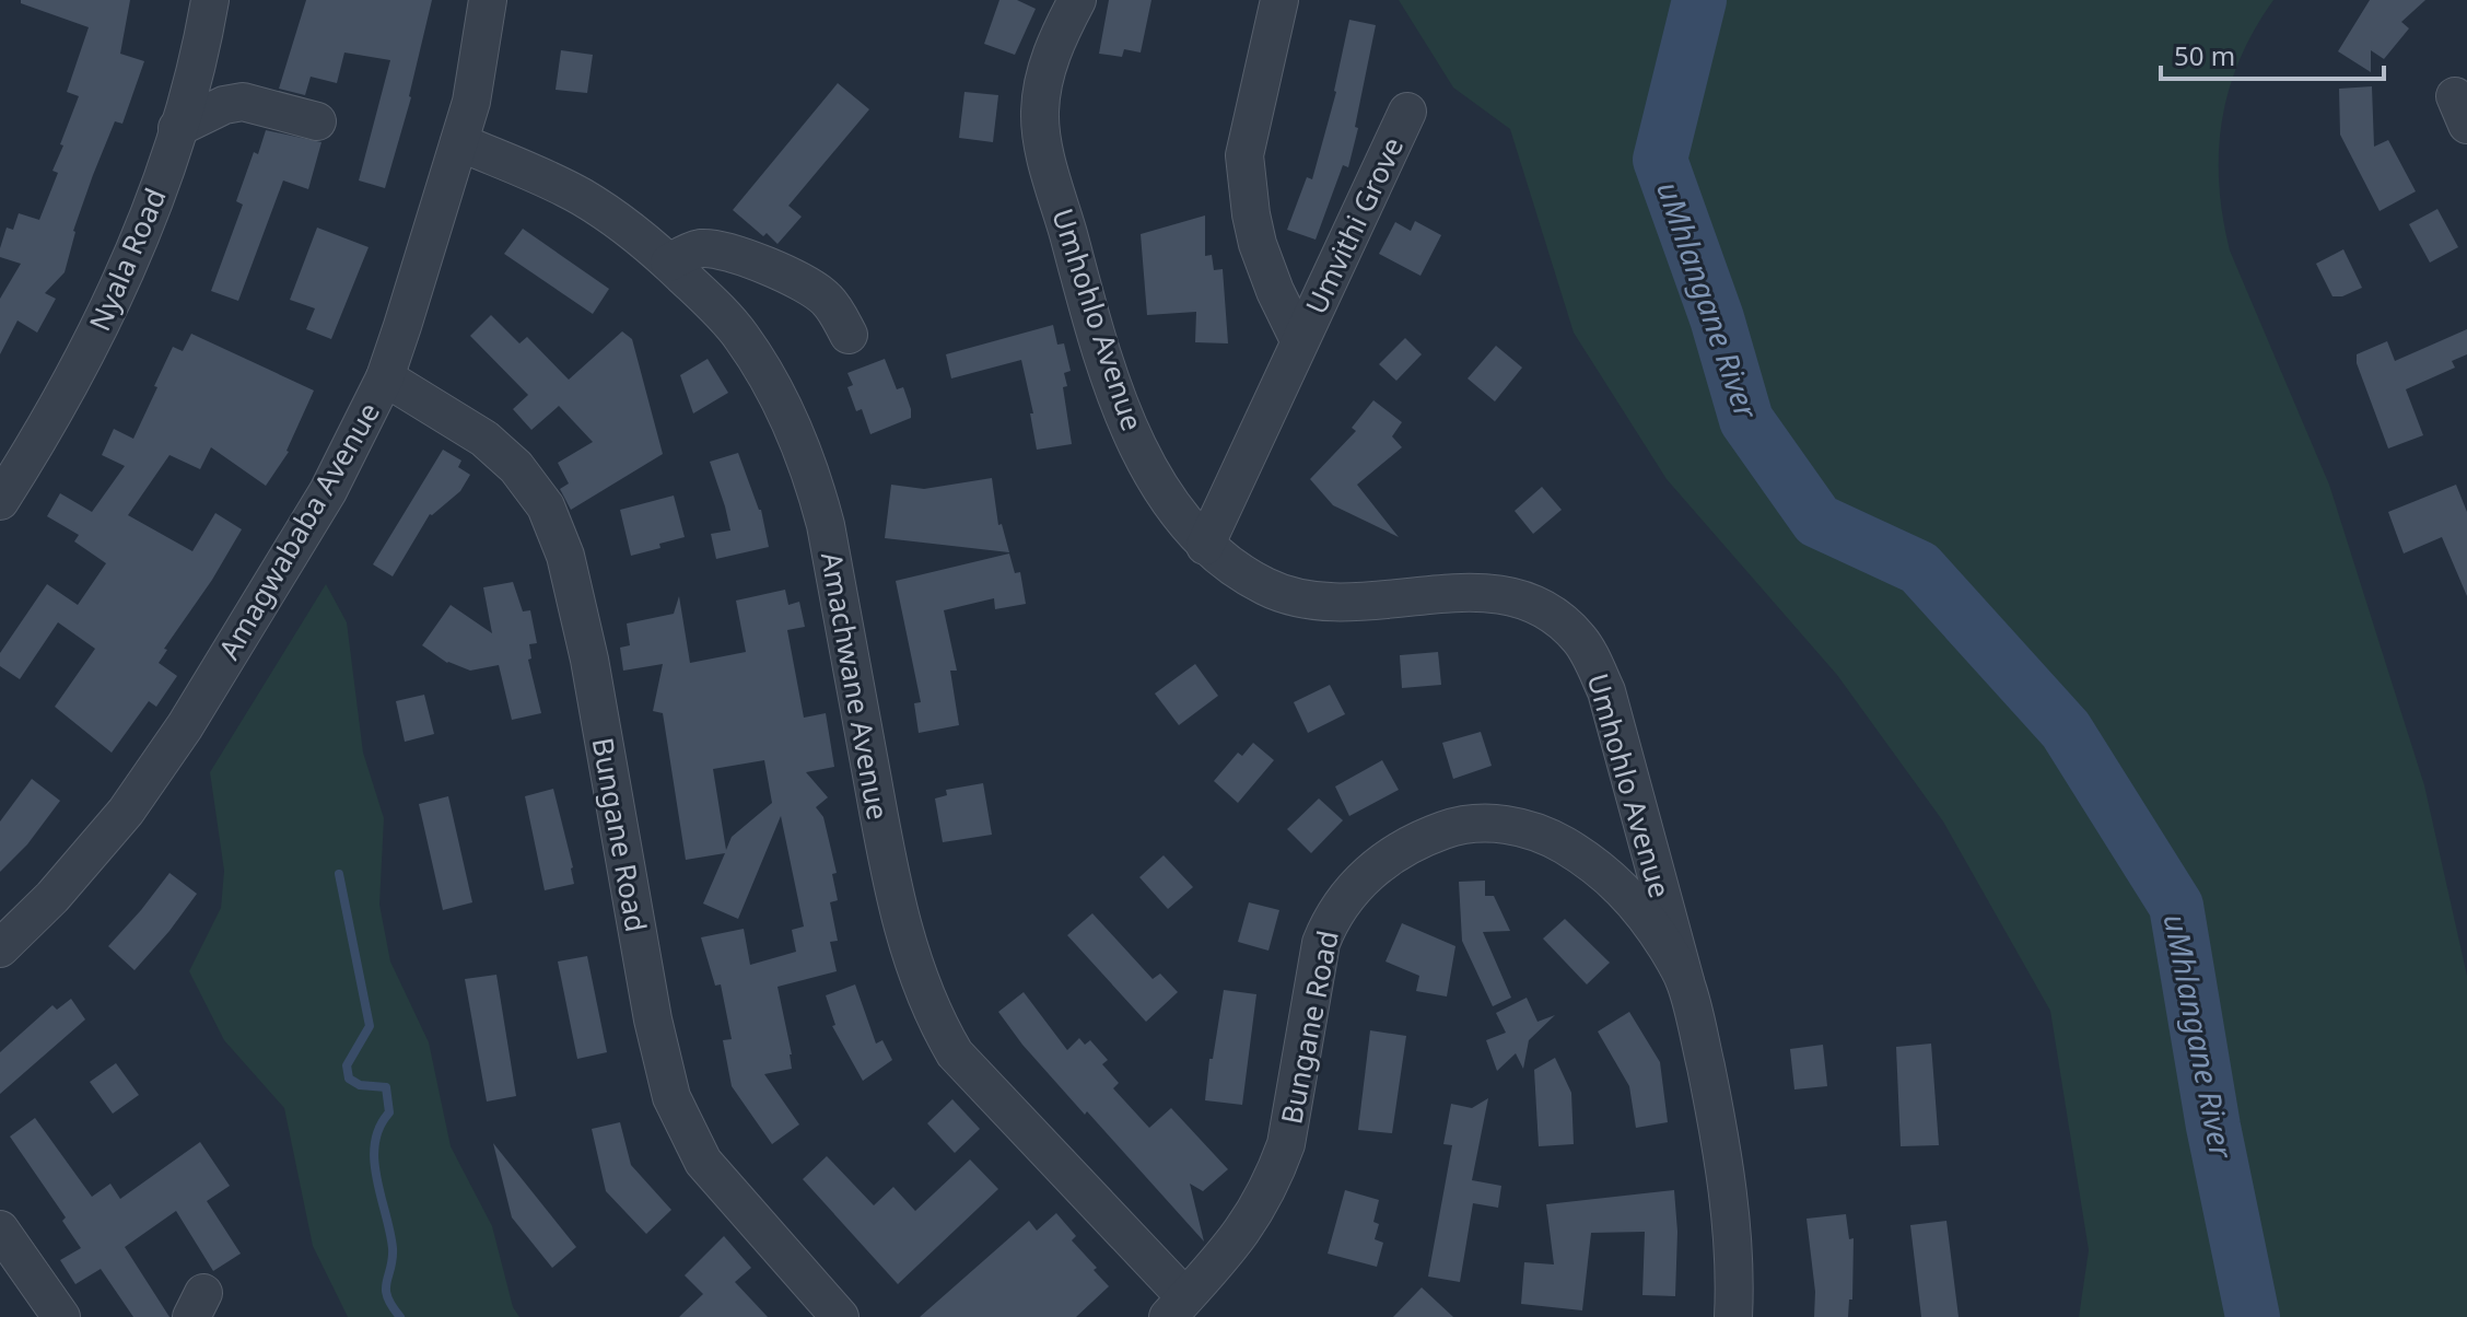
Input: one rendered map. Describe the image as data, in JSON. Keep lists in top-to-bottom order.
{
  "streets": {
    "street": [
      "Umvithi Grove",
      "Nyala Road",
      "Umhohlo Avenue",
      "Amagwababa Avenue",
      "Amachwane Avenue",
      "Bungane Road"
    ]
  },
  "crossings": [
    ["Umvithi Grove", "Umhohlo Avenue"],
    ["Umhohlo Avenue", "Bungane Road"],
    ["Amagwababa Avenue", "Amachwane Avenue"],
    ["Amagwababa Avenue", "Bungane Road"],
    ["Amachwane Avenue", "Bungane Road"]
  ],
  "water": ["uMhlangane River"],
  "scale_bar": "50 m"
}
